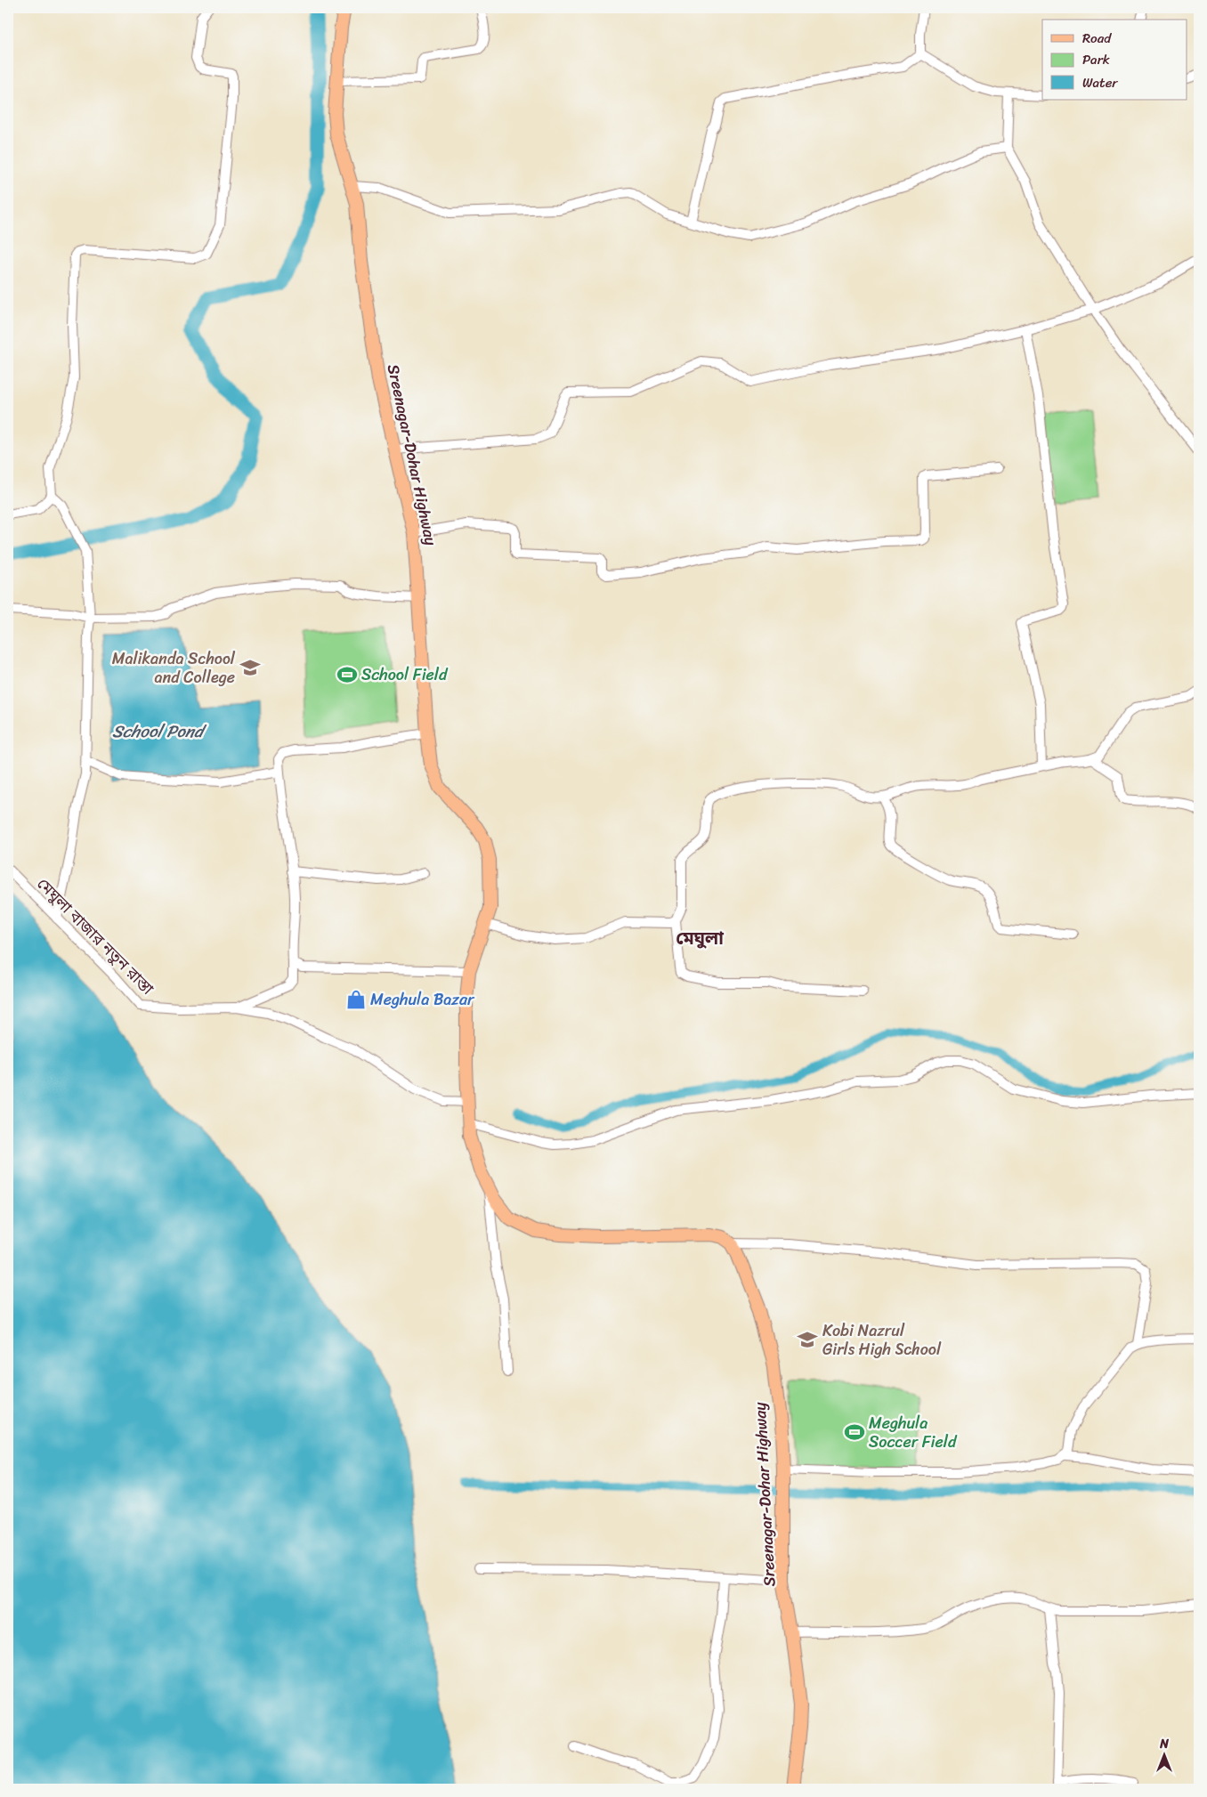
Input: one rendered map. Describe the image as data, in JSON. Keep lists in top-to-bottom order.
{
  "streets": {
    "main road": ["Sreenagar-Dohar Highway"],
    "street": ["মেঘুলা বাজার নতুন রাস্তা"]
  },
  "crossings": [
    ["Sreenagar-Dohar Highway", "মেঘুলা বাজার নতুন রাস্তা"]
  ],
  "districts": ["মেঘুলা"],
  "water": ["School Pond"],
  "places": {
    "school or university": ["Malikanda School and College", "Kobi Nazrul Girls High School"],
    "sports": ["School Field", "Meghula Soccer Field"],
    "shop": ["Meghula Bazar"]
  },
  "legend": ["Road", "Park", "Water"],
  "north": "top"
}
